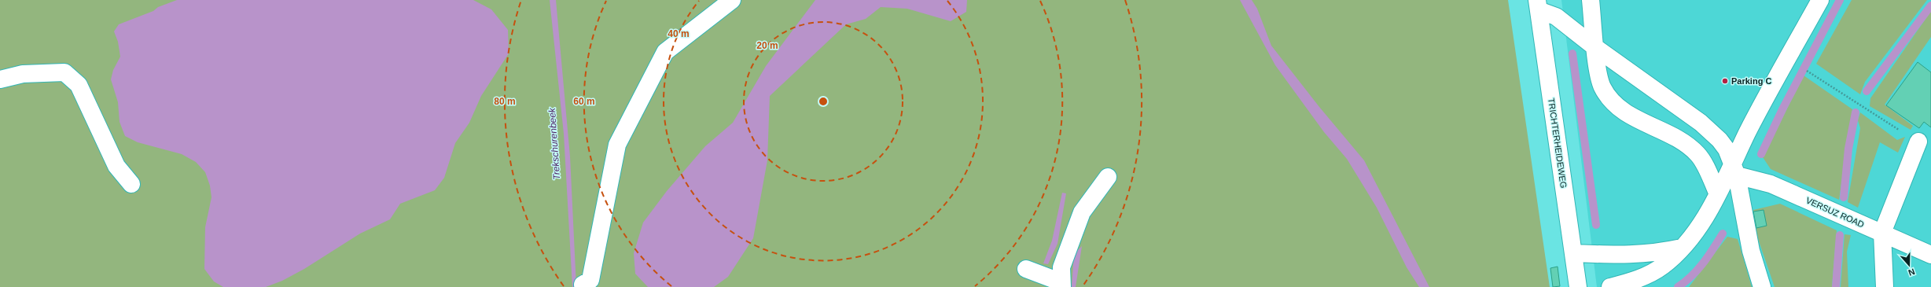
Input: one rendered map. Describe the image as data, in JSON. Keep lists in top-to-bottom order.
{
  "streets": {
    "street": ["TRICHTERHEIDEWEG", "VERSUZ ROAD"]
  },
  "water": ["Trekschurenbeek"],
  "places": ["Parking C"],
  "north": "bottom",
  "rings": [
    "40 m",
    "20 m",
    "60 m",
    "80 m"
  ]
}
